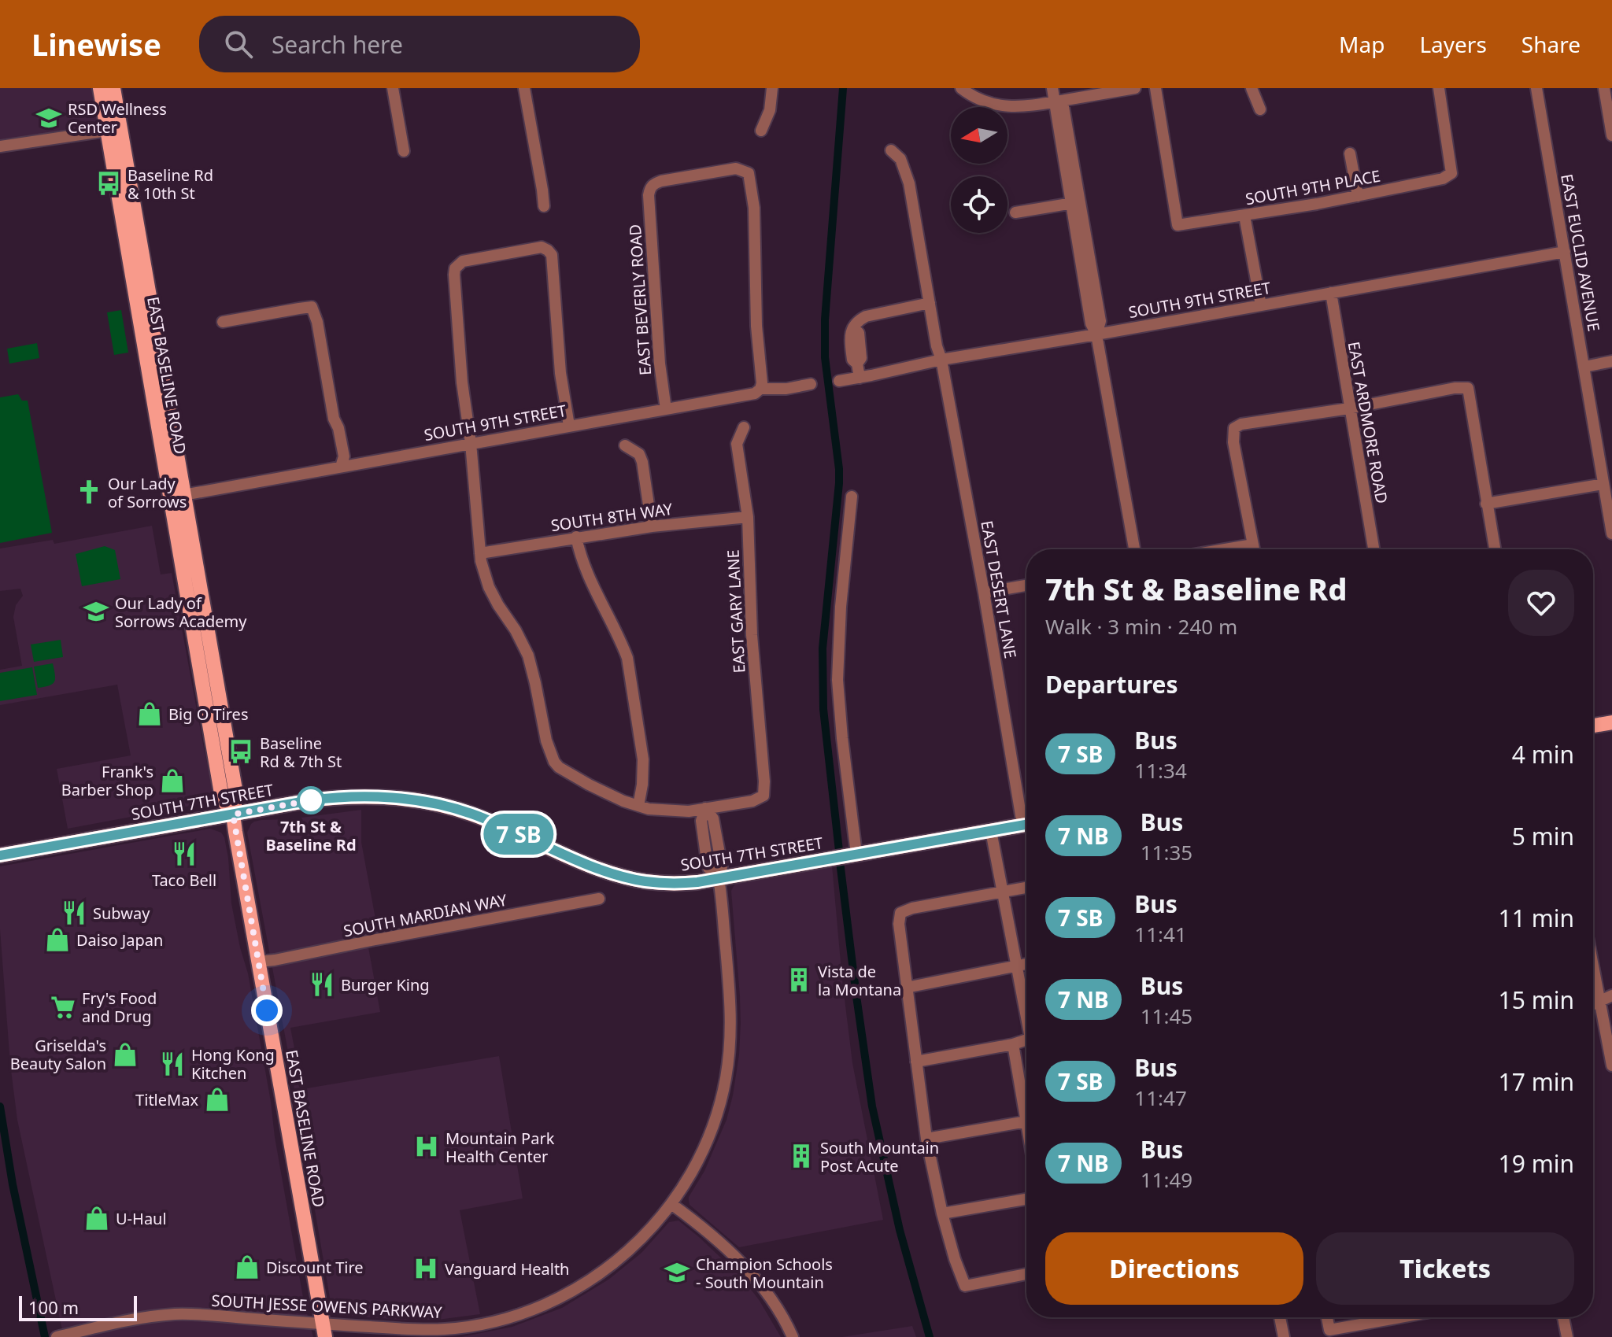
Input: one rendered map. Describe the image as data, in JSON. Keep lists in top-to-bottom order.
{
  "streets": {
    "main road": ["EAST BASELINE ROAD", "SOUTH 7TH STREET"],
    "street": [
      "SOUTH 9TH PLACE",
      "EAST EUCLID AVENUE",
      "EAST BEVERLY ROAD",
      "SOUTH 9TH STREET",
      "EAST ARDMORE ROAD",
      "SOUTH 8TH WAY",
      "EAST DESERT LANE",
      "EAST GARY LANE",
      "SOUTH MARDIAN WAY",
      "SOUTH JESSE OWENS PARKWAY"
    ]
  },
  "crossings": [
    ["EAST EUCLID AVENUE", "SOUTH 9TH STREET"],
    ["EAST BEVERLY ROAD", "SOUTH 9TH STREET"],
    ["SOUTH 9TH STREET", "EAST BASELINE ROAD"],
    ["SOUTH 9TH STREET", "EAST ARDMORE ROAD"],
    ["SOUTH 9TH STREET", "EAST DESERT LANE"],
    ["EAST BASELINE ROAD", "SOUTH 7TH STREET"],
    ["EAST BASELINE ROAD", "SOUTH MARDIAN WAY"],
    ["EAST BASELINE ROAD", "SOUTH JESSE OWENS PARKWAY"],
    ["SOUTH 8TH WAY", "EAST GARY LANE"],
    ["SOUTH 7TH STREET", "SOUTH JESSE OWENS PARKWAY"]
  ],
  "places": {
    "school or university": ["RSD Wellness Center", "Our Lady of Sorrows Academy", "Champion Schools - South Mountain"],
    "bus stop": ["Baseline Rd & 10th St", "Baseline Rd & 7th St"],
    "church": ["Our Lady of Sorrows"],
    "shop": [
      "Big O Tires",
      "Frank's Barber Shop",
      "Daiso Japan",
      "Griselda's Beauty Salon",
      "TitleMax",
      "U-Haul",
      "Discount Tire"
    ],
    "other": ["7th St & Baseline Rd"],
    "restaurant": [
      "Taco Bell",
      "Subway",
      "Burger King",
      "Hong Kong Kitchen"
    ],
    "building": ["Vista de la Montana", "South Mountain Post Acute"],
    "supermarket": ["Fry's Food and Drug"],
    "hospital": ["Mountain Park Health Center", "Vanguard Health"]
  },
  "scale_bar": "100 m",
  "north": "left",
  "page": {
    "header": "Linewise",
    "search": "Search here",
    "nav": ["Map", "Layers", "Share"],
    "on_map": "7 SB",
    "heading": [
      ["7th St & Baseline Rd", "Walk · 3 min · 240 m"],
      "Departures"
    ],
    "list": [
      {
        "mark": "7 SB",
        "name": "Bus",
        "note": "11:34",
        "value": "4 min"
      },
      {
        "mark": "7 NB",
        "name": "Bus",
        "note": "11:35",
        "value": "5 min"
      },
      {
        "mark": "7 SB",
        "name": "Bus",
        "note": "11:41",
        "value": "11 min"
      },
      {
        "mark": "7 NB",
        "name": "Bus",
        "note": "11:45",
        "value": "15 min"
      },
      {
        "mark": "7 SB",
        "name": "Bus",
        "note": "11:47",
        "value": "17 min"
      },
      {
        "mark": "7 NB",
        "name": "Bus",
        "note": "11:49",
        "value": "19 min"
      }
    ],
    "buttons": ["Directions", "Tickets"],
    "scale": "100 m"
  }
}
